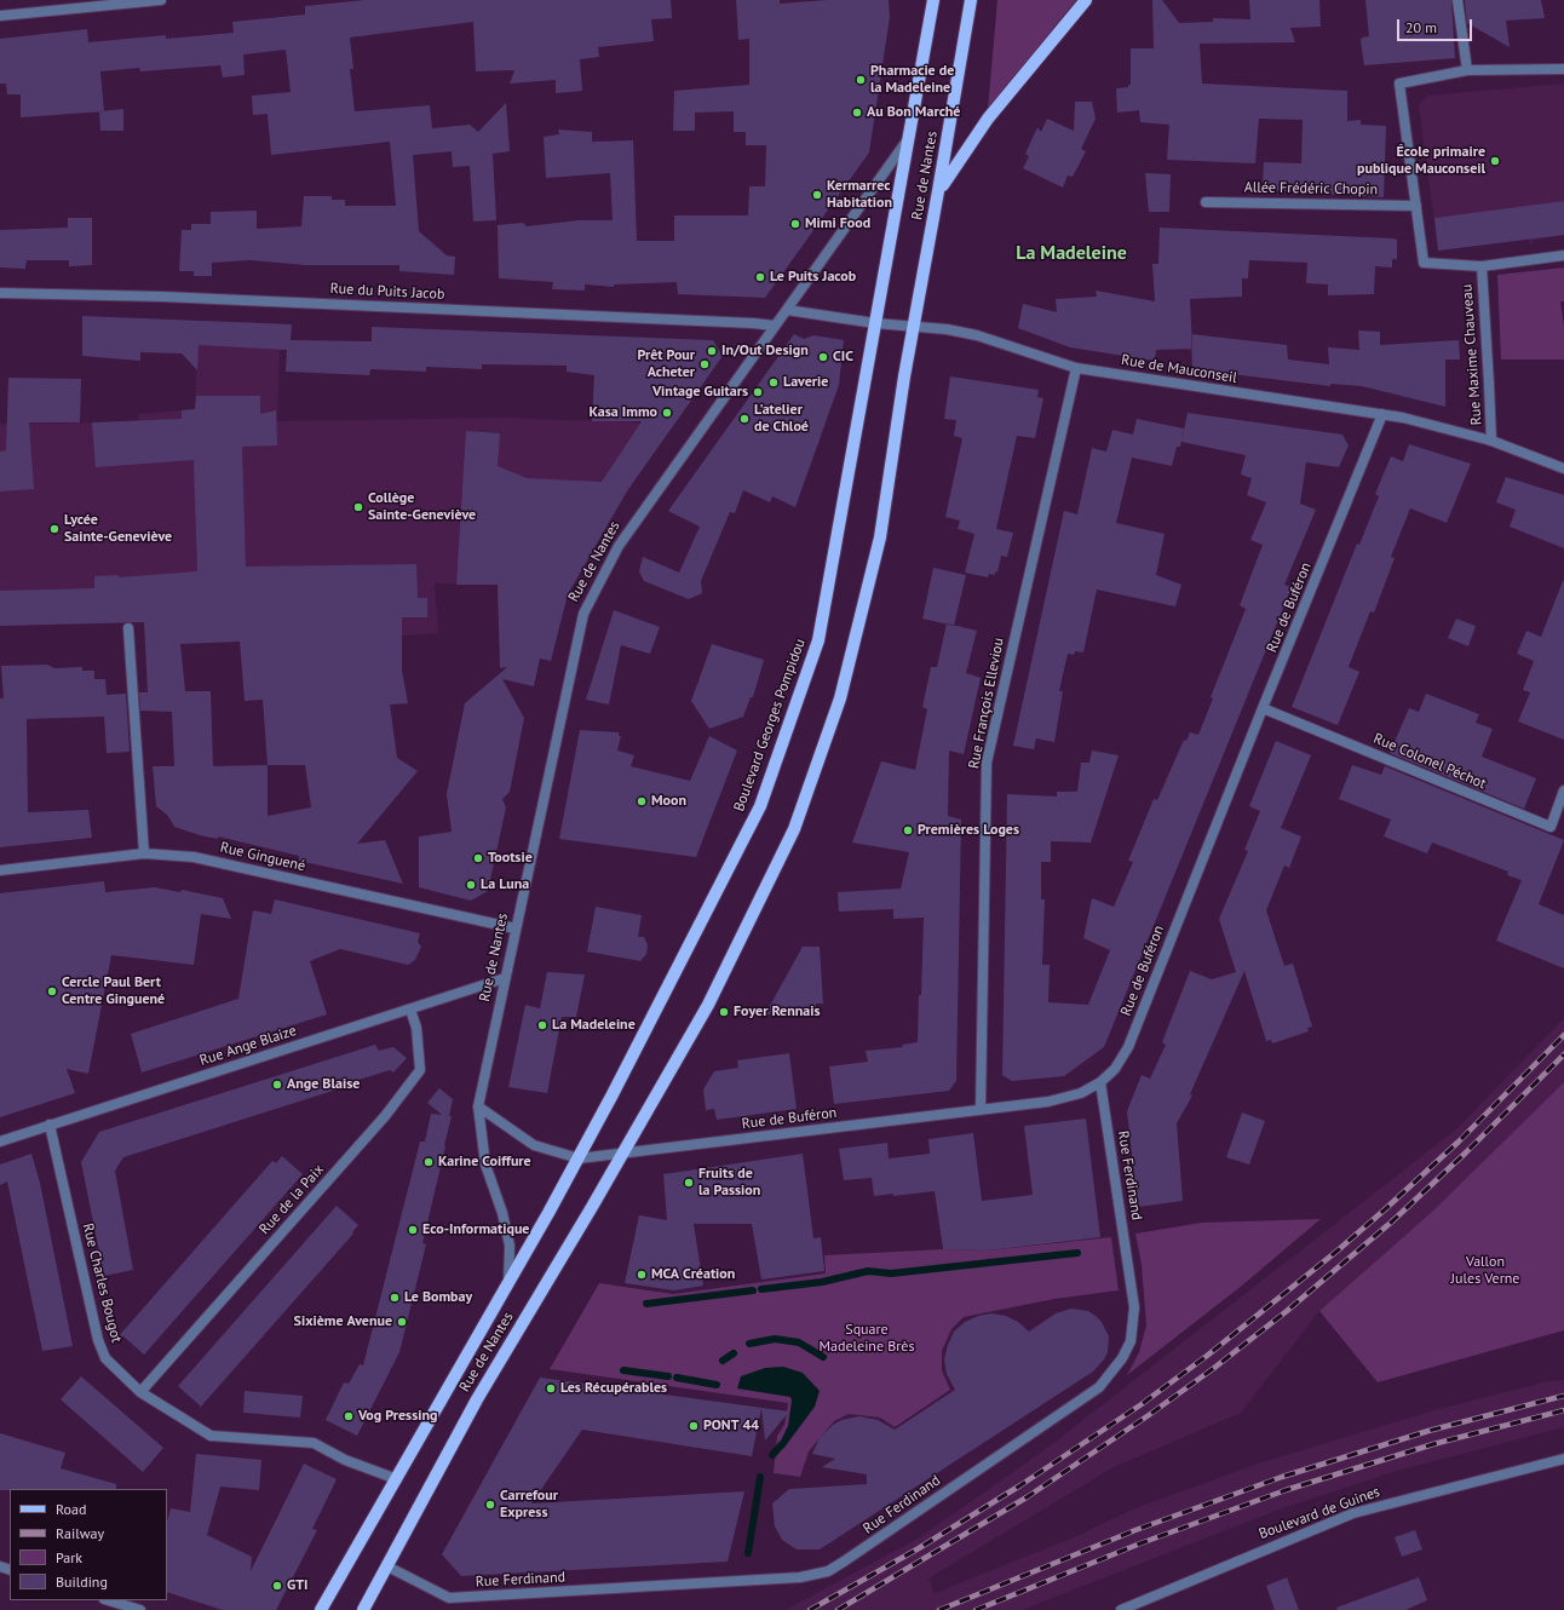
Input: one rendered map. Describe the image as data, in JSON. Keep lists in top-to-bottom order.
{
  "streets": {
    "main road": ["Rue de Nantes", "Boulevard Georges Pompidou"],
    "street": [
      "Allée Frédéric Chopin",
      "Rue du Puits Jacob",
      "Rue Maxime Chauveau",
      "Rue de Mauconseil",
      "Rue de Buféron",
      "Rue François Elleviou",
      "Rue Colonel Péchot",
      "Rue Ginguené",
      "Rue Ange Blaize",
      "Rue Ferdinand",
      "Rue de la Paix",
      "Rue Charles Bougot",
      "Boulevard de Guines"
    ]
  },
  "crossings": [
    ["Rue de Nantes", "Rue du Puits Jacob"],
    ["Rue de Nantes", "Rue de Mauconseil"],
    ["Rue de Nantes", "Rue de Buféron"],
    ["Rue de Nantes", "Boulevard Georges Pompidou"],
    ["Rue de Nantes", "Rue Ginguené"],
    ["Rue de Nantes", "Rue Ange Blaize"],
    ["Rue de Nantes", "Rue Ferdinand"],
    ["Rue de Nantes", "Rue Charles Bougot"],
    ["Allée Frédéric Chopin", "Rue Maxime Chauveau"],
    ["Rue Maxime Chauveau", "Rue de Mauconseil"],
    ["Rue de Mauconseil", "Rue de Buféron"],
    ["Rue de Mauconseil", "Rue François Elleviou"],
    ["Rue de Mauconseil", "Boulevard Georges Pompidou"],
    ["Rue de Buféron", "Rue François Elleviou"],
    ["Rue de Buféron", "Rue Colonel Péchot"],
    ["Rue de Buféron", "Rue Ferdinand"],
    ["Rue Ange Blaize", "Rue de la Paix"],
    ["Rue Ange Blaize", "Rue Charles Bougot"],
    ["Rue de la Paix", "Rue Charles Bougot"]
  ],
  "districts": ["La Madeleine"],
  "parks": ["Vallon Jules Verne", "Square Madeleine Brès"],
  "places": [
    "Pharmacie de la Madeleine",
    "Au Bon Marché",
    "École primaire publique Mauconseil",
    "Kermarrec Habitation",
    "Mimi Food",
    "Le Puits Jacob",
    "In/Out Design",
    "CIC",
    "Prêt Pour Acheter",
    "Laverie",
    "Vintage Guitars",
    "Kasa Immo",
    "L'atelier de Chloé",
    "Collège Sainte-Geneviève",
    "Lycée Sainte-Geneviève",
    "Moon",
    "Premières Loges",
    "Tootsie",
    "La Luna",
    "Cercle Paul Bert Centre Ginguené",
    "Foyer Rennais",
    "La Madeleine",
    "Ange Blaise",
    "Karine Coiffure",
    "Fruits de la Passion",
    "Eco-Informatique",
    "MCA Création",
    "Le Bombay",
    "Sixième Avenue",
    "Les Récupérables",
    "Vog Pressing",
    "PONT 44",
    "Carrefour Express",
    "GTI"
  ],
  "legend": [
    "Road",
    "Railway",
    "Park",
    "Building"
  ],
  "scale_bar": "20 m"
}
